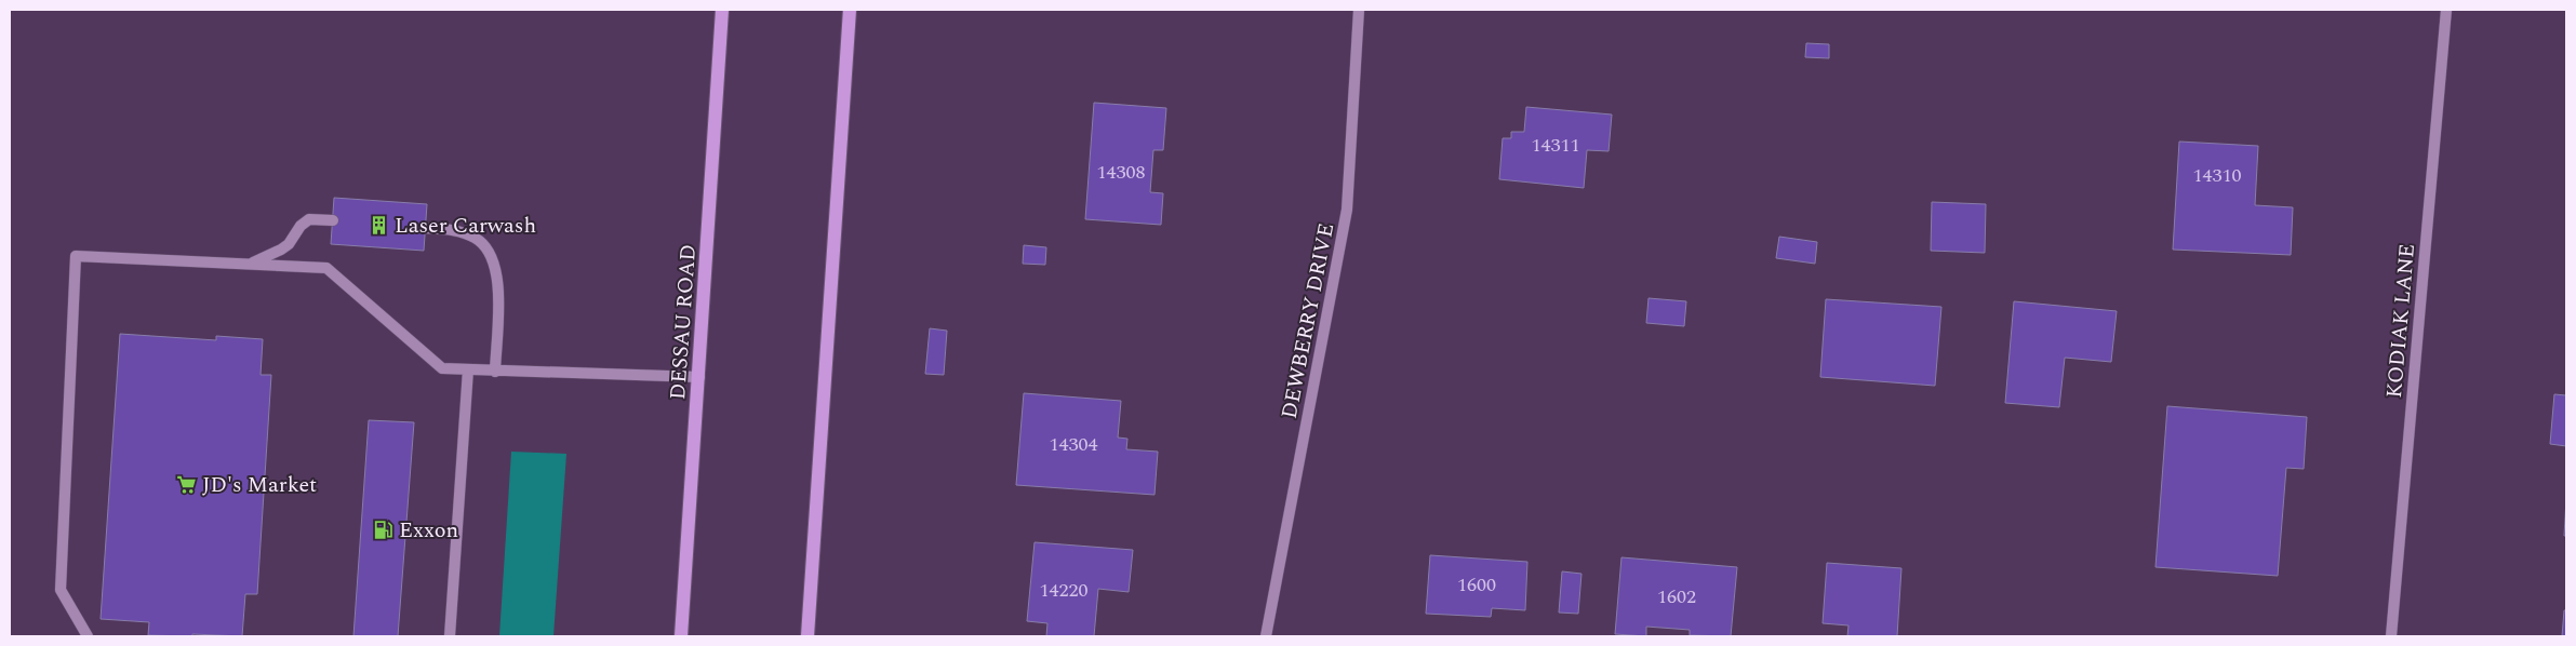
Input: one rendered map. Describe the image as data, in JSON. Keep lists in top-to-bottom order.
{
  "streets": {
    "main road": ["DESSAU ROAD"],
    "street": ["DEWBERRY DRIVE", "KODIAK LANE"]
  },
  "places": {
    "building": ["Laser Carwash"],
    "supermarket": ["JD's Market"],
    "fuel station": ["Exxon"]
  },
  "house_numbers": [
    "14311",
    "14308",
    "14310",
    "14304",
    "1600",
    "14220",
    "1602"
  ]
}
